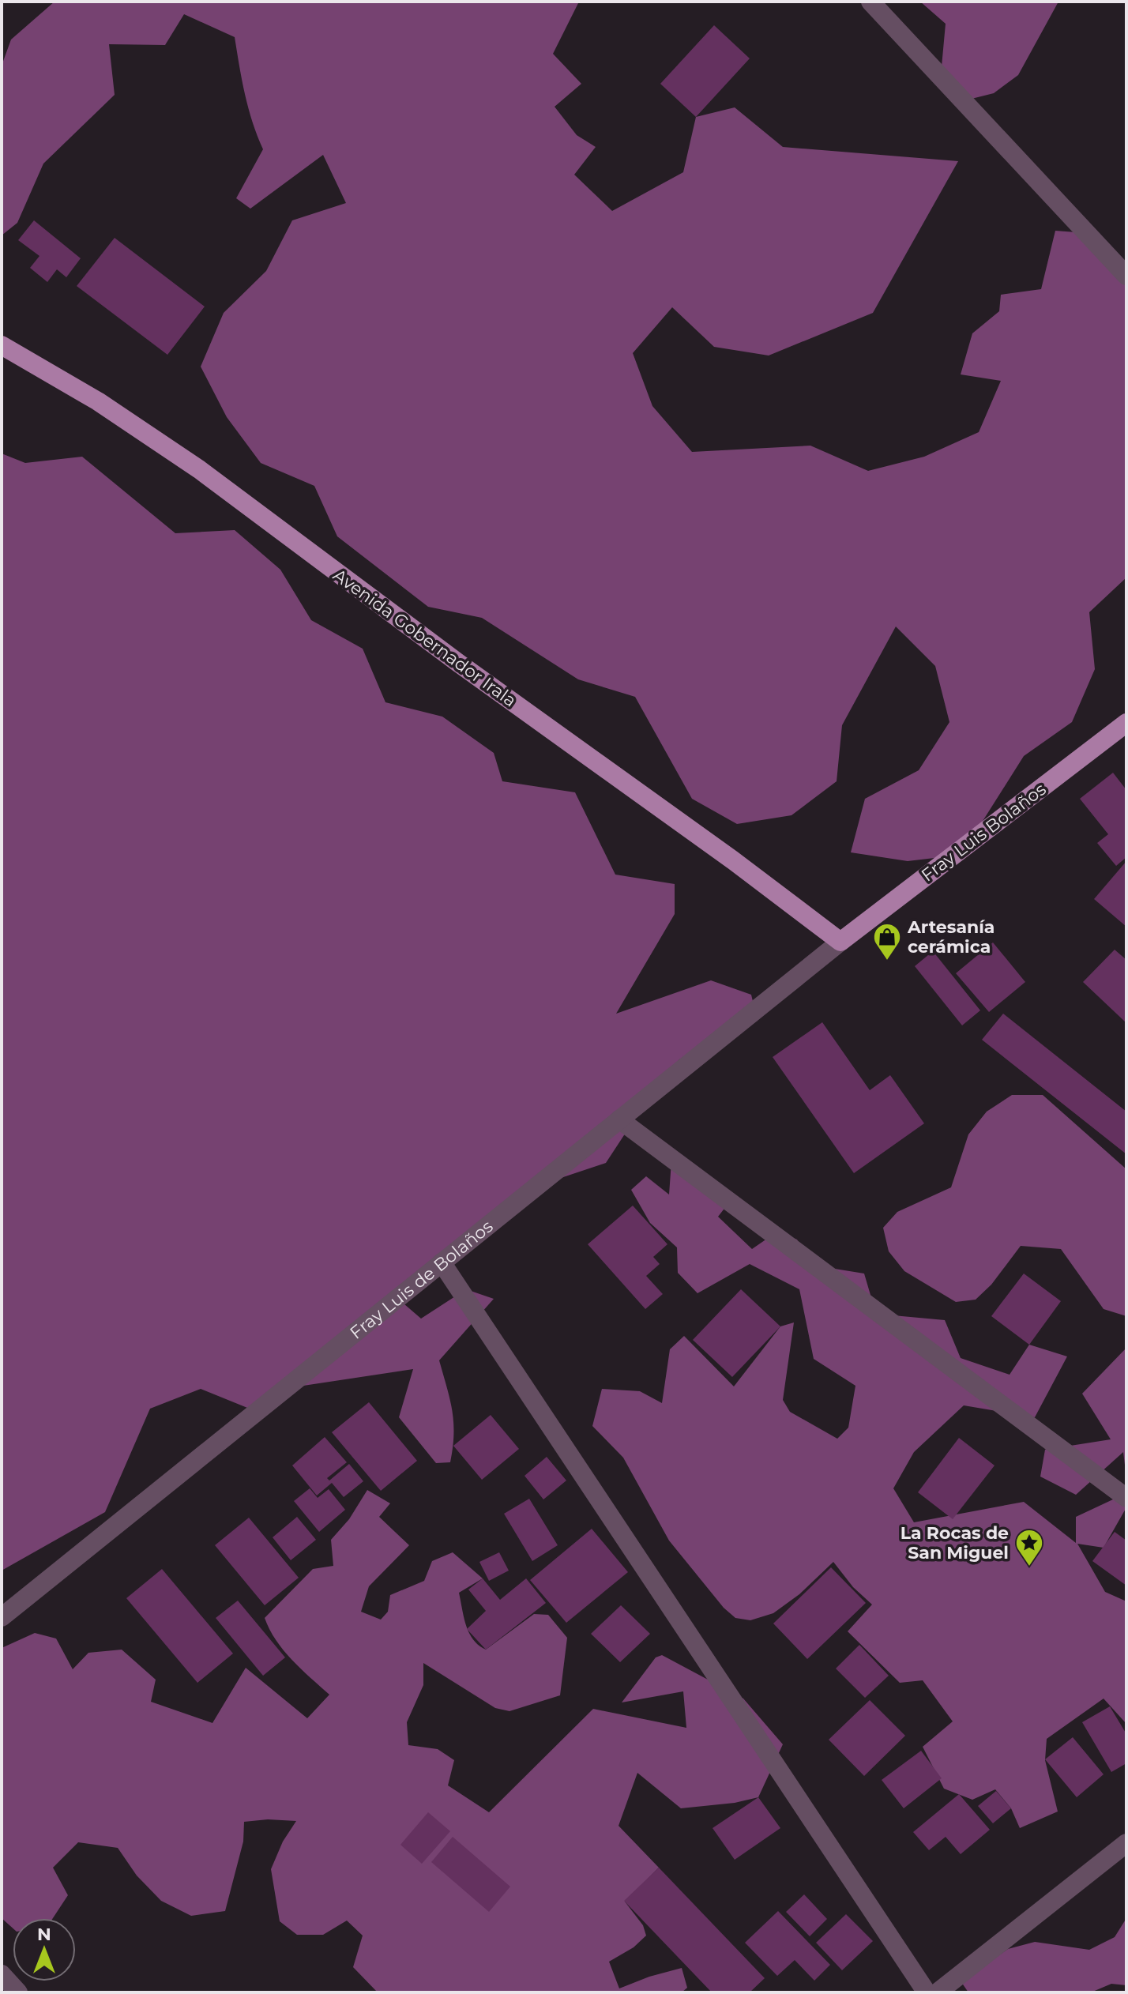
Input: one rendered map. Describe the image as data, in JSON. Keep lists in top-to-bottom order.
{
  "streets": {
    "main road": ["Avenida Gobernador Irala", "Fray Luis Bolaños"],
    "street": ["Fray Luis de Bolaños"]
  },
  "crossings": [
    ["Avenida Gobernador Irala", "Fray Luis Bolaños"],
    ["Avenida Gobernador Irala", "Fray Luis de Bolaños"],
    ["Fray Luis Bolaños", "Fray Luis de Bolaños"]
  ],
  "places": {
    "shop": ["Artesanía cerámica"],
    "place": ["La Rocas de San Miguel"]
  },
  "north": "top"
}
